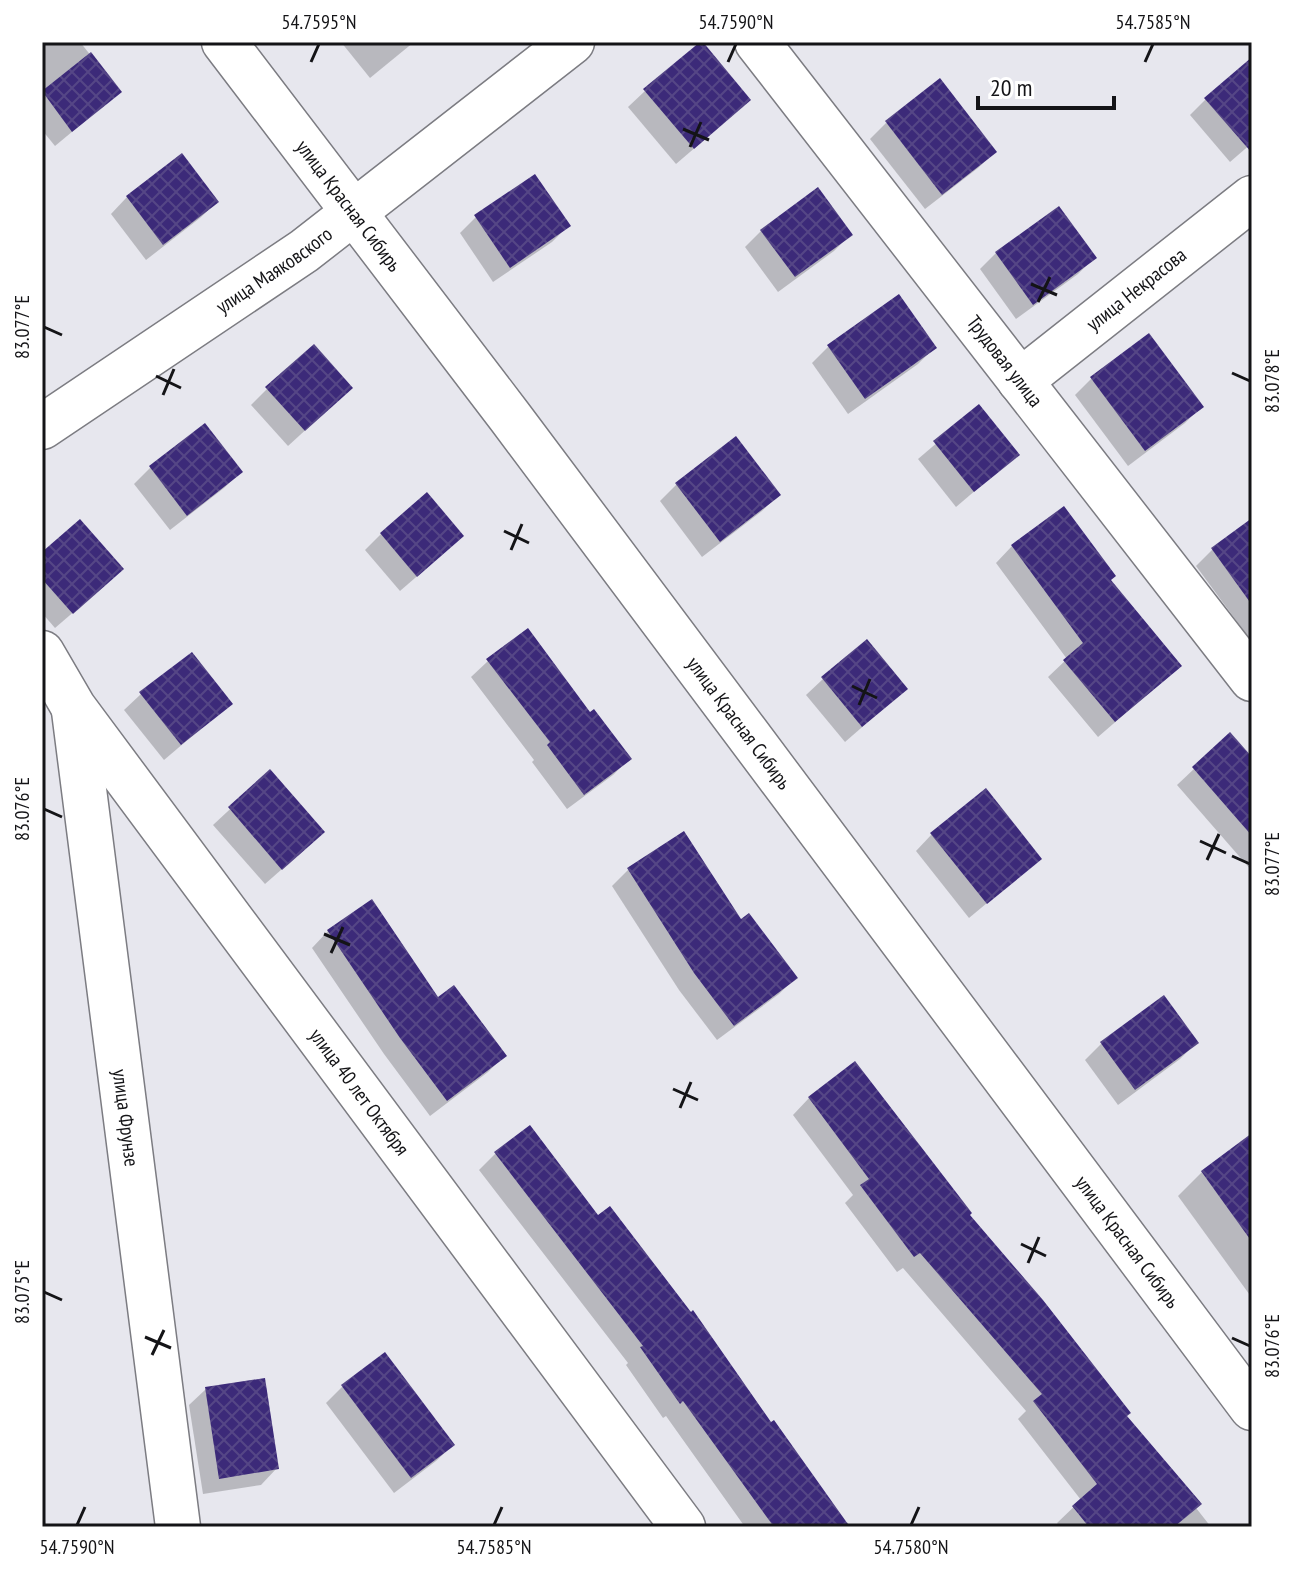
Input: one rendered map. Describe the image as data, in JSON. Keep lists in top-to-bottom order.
{
  "streets": {
    "street": [
      "улица Красная Сибирь",
      "улица Маяковского",
      "улица Некрасова",
      "Трудовая улица",
      "улица 40 лет Октября",
      "улица Фрунзе"
    ]
  },
  "crossings": [
    ["улица Красная Сибирь", "улица Маяковского"],
    ["улица Некрасова", "Трудовая улица"],
    ["улица 40 лет Октября", "улица Фрунзе"]
  ],
  "scale_bar": "20 m",
  "coordinates": [
    "54.7595°N",
    "54.7590°N",
    "54.7585°N",
    "83.077°E",
    "83.078°E",
    "83.076°E",
    "83.075°E",
    "54.7580°N"
  ]
}
